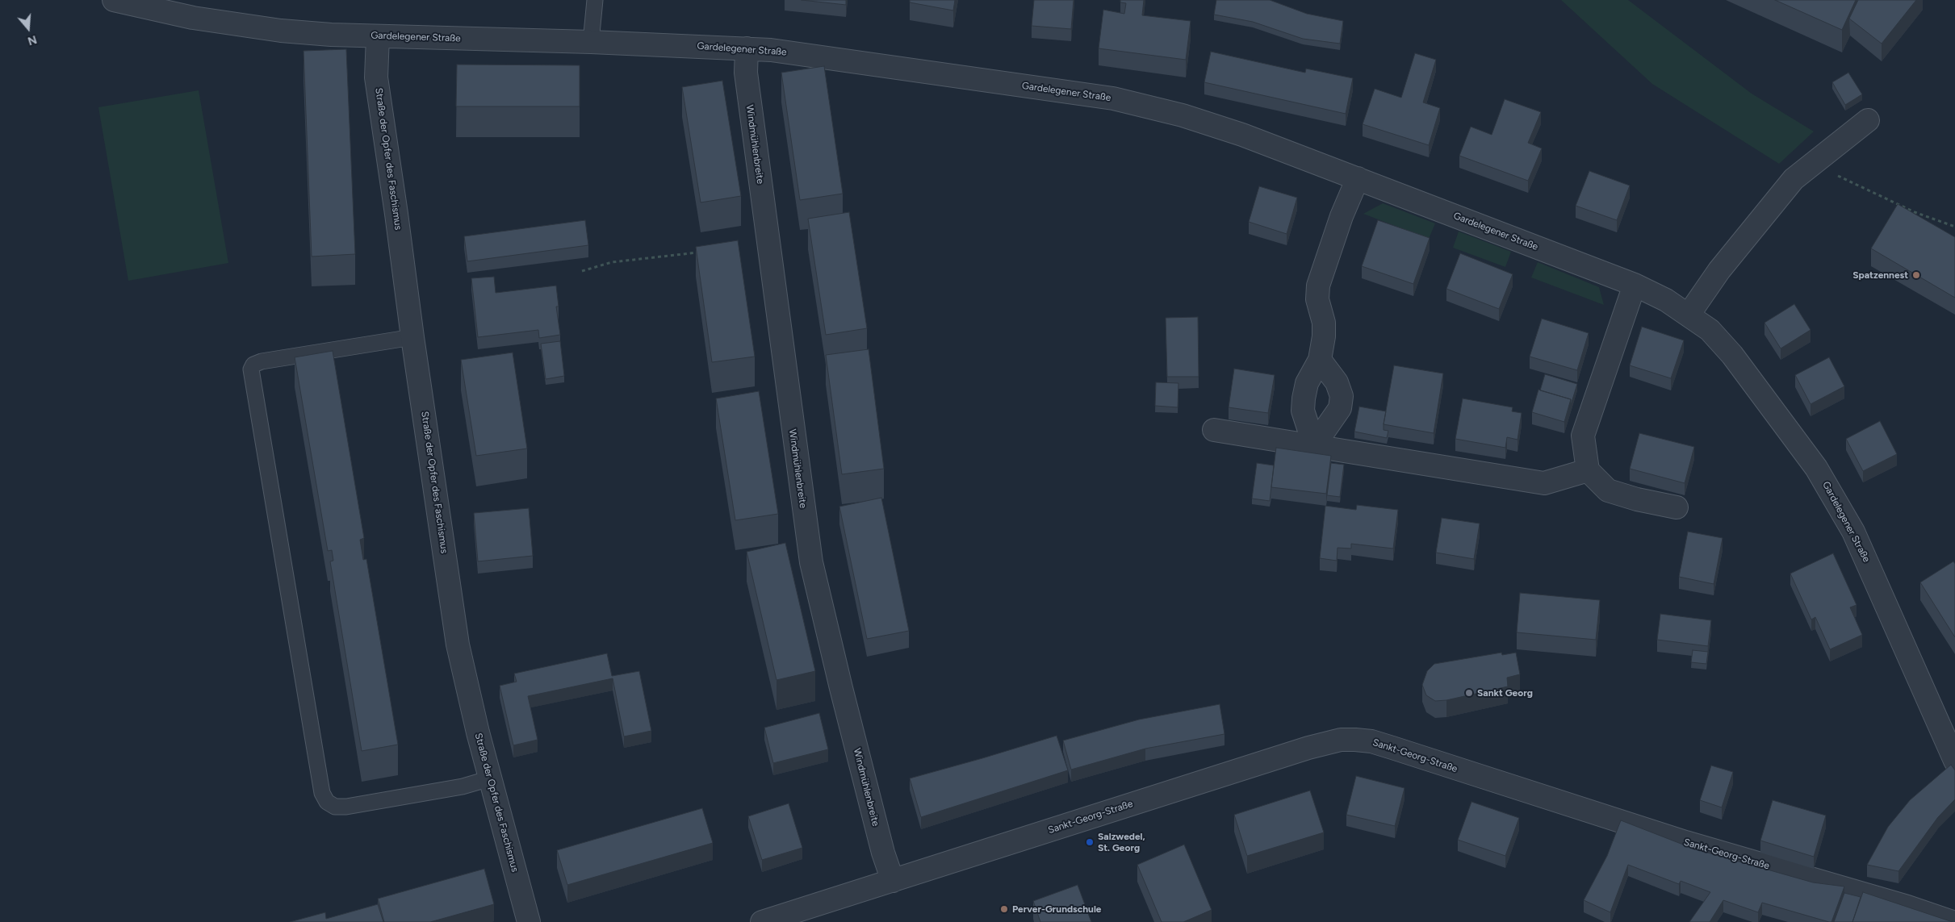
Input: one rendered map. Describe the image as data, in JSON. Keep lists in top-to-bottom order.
{
  "streets": {
    "street": [
      "Gardelegener Straße",
      "Windmühlenbreite",
      "Straße der Opfer des Faschismus",
      "Sankt-Georg-Straße"
    ]
  },
  "crossings": [
    ["Gardelegener Straße", "Windmühlenbreite"],
    ["Gardelegener Straße", "Straße der Opfer des Faschismus"],
    ["Windmühlenbreite", "Sankt-Georg-Straße"]
  ],
  "places": [
    "Spatzennest",
    "Sankt Georg",
    "Salzwedel, St. Georg",
    "Perver-Grundschule"
  ],
  "north": "bottom"
}
